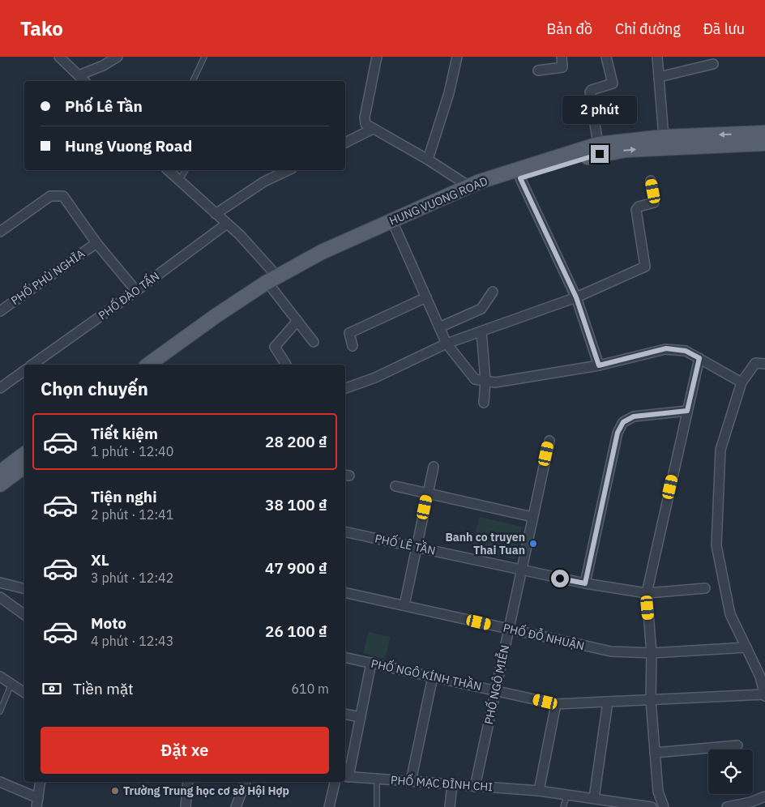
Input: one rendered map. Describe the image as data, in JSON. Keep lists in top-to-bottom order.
{
  "streets": {
    "main road": ["HUNG VUONG ROAD"],
    "street": [
      "PHỐ PHÙ NGHĨA",
      "PHỐ ĐÀO TẤN",
      "PHỐ LÊ TẦN",
      "PHỐ ĐỖ NHUẬN",
      "PHỐ NGÔ KÍNH THẦN",
      "PHỐ NGÔ MIỄN",
      "PHỐ MẠC ĐĨNH CHI"
    ]
  },
  "crossings": [
    ["PHỐ LÊ TẦN", "PHỐ NGÔ MIỄN"],
    ["PHỐ ĐỖ NHUẬN", "PHỐ NGÔ MIỄN"],
    ["PHỐ NGÔ KÍNH THẦN", "PHỐ NGÔ MIỄN"],
    ["PHỐ NGÔ MIỄN", "PHỐ MẠC ĐĨNH CHI"]
  ],
  "places": ["Banh co truyen Thai Tuan", "Trường Trung học cơ sở Hội Hợp"],
  "page": {
    "header": "Tako",
    "nav": ["Bản đồ", "Chỉ đường", "Đã lưu"],
    "banner": ["Phố Lê Tần", "Hung Vuong Road"],
    "bubble": "2 phút",
    "heading": "Chọn chuyến",
    "list": [
      {
        "name": "Tiết kiệm",
        "note": "1 phút · 12:40",
        "value": "28 200 ₫"
      },
      {
        "name": "Tiện nghi",
        "note": "2 phút · 12:41",
        "value": "38 100 ₫"
      },
      {
        "name": "XL",
        "note": "3 phút · 12:42",
        "value": "47 900 ₫"
      },
      {
        "name": "Moto",
        "note": "4 phút · 12:43",
        "value": "26 100 ₫"
      }
    ],
    "pay": ["Tiền mặt", "610 m"],
    "buttons": "Đặt xe"
  }
}
